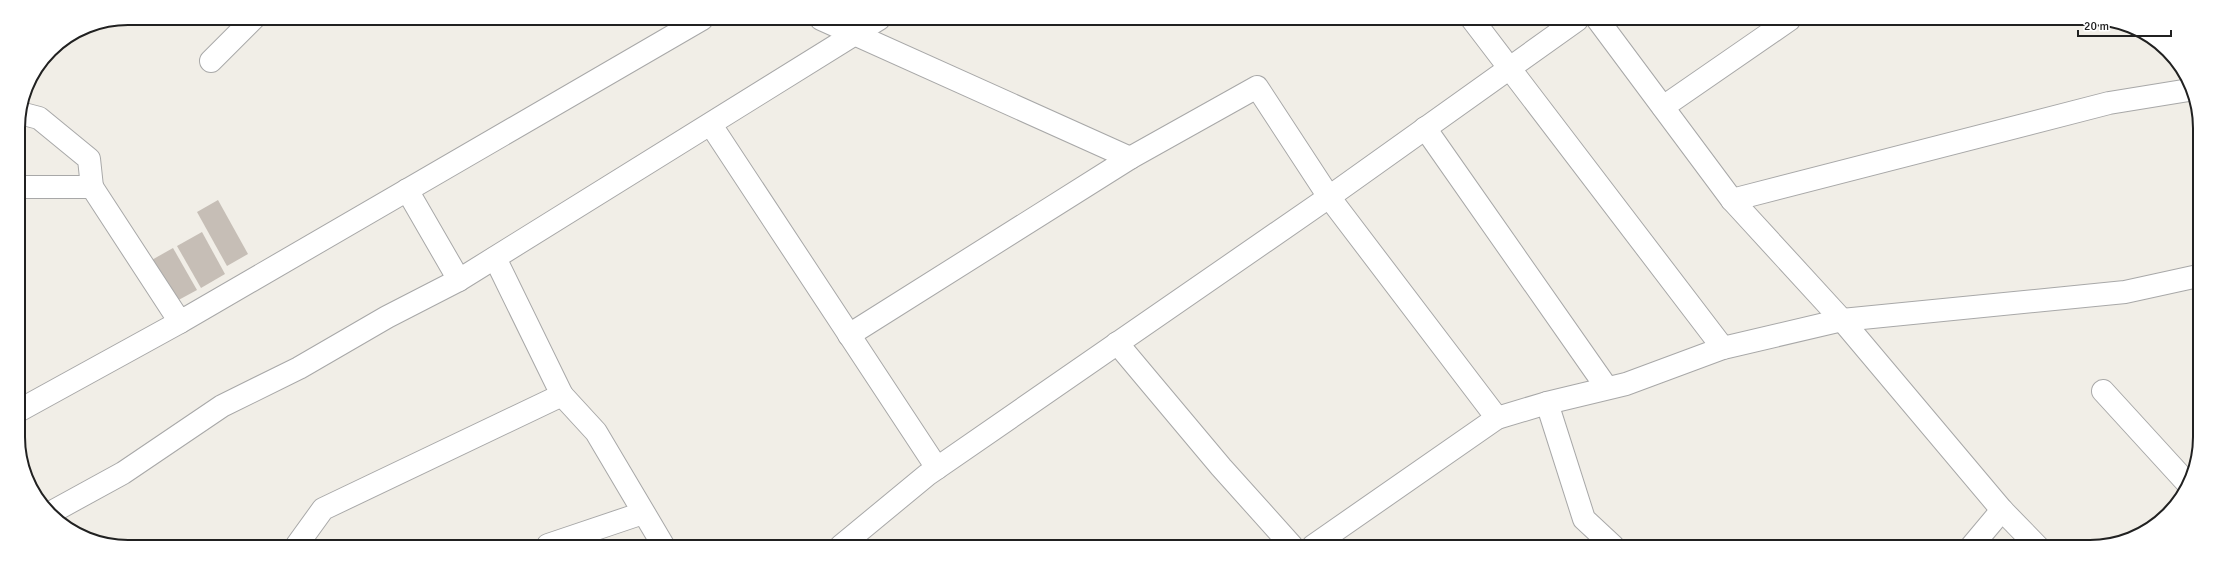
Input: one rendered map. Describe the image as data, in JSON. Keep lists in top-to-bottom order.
{
  "scale_bar": "20 m"
}
